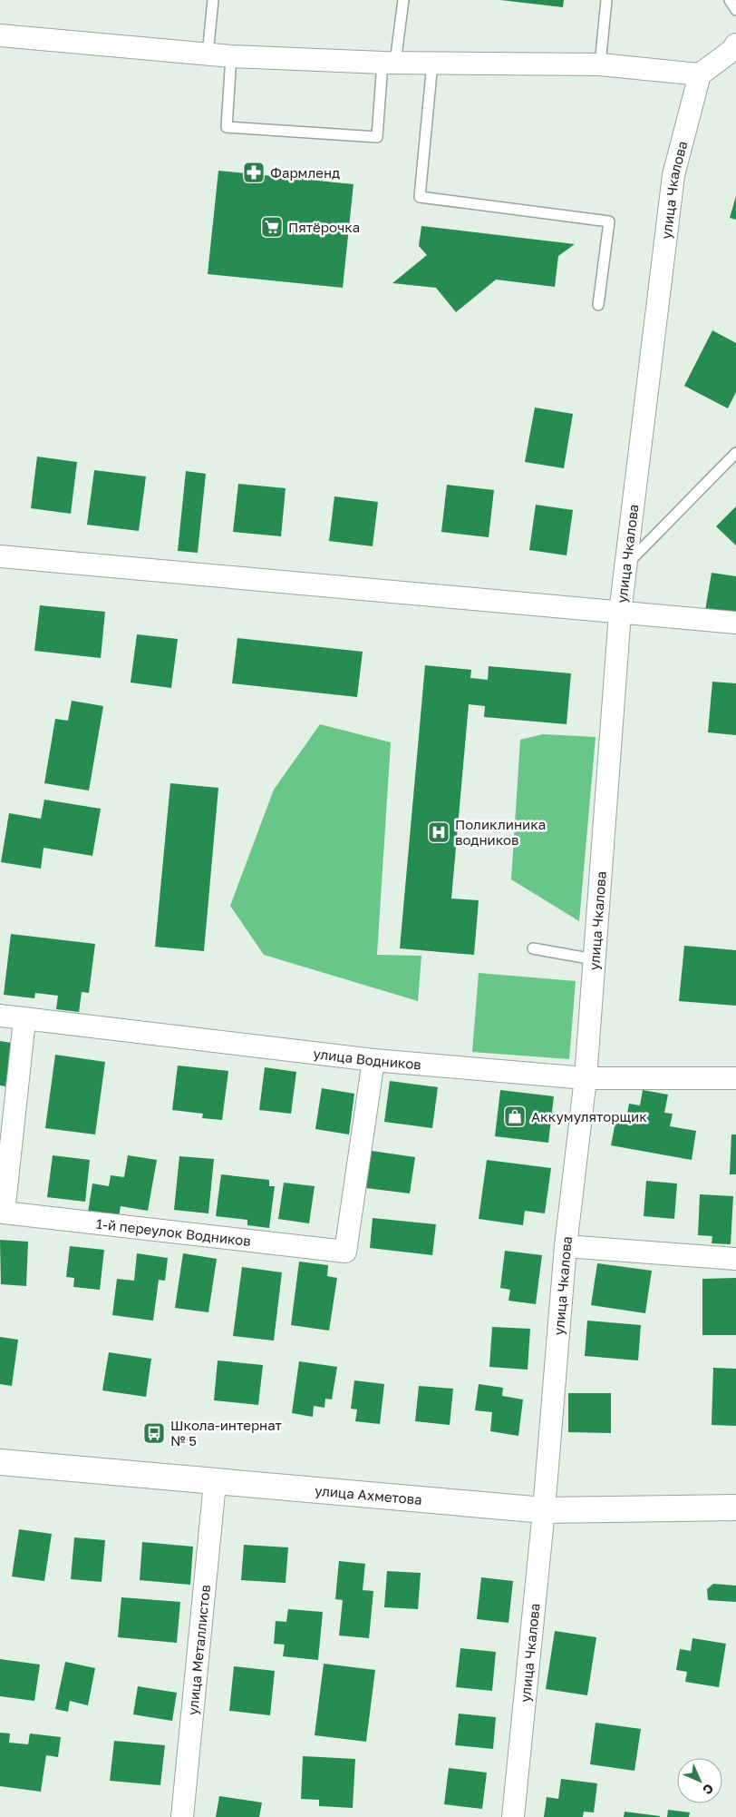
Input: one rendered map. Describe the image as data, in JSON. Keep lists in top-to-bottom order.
{
  "streets": {
    "main road": ["улица Ахметова"],
    "street": [
      "улица Чкалова",
      "улица Водников",
      "1-й переулок Водников",
      "улица Металлистов"
    ]
  },
  "crossings": [
    ["улица Чкалова", "улица Водников"],
    ["улица Чкалова", "улица Ахметова"],
    ["улица Водников", "1-й переулок Водников"],
    ["улица Ахметова", "улица Металлистов"]
  ],
  "places": {
    "pharmacy": ["Фармленд"],
    "supermarket": ["Пятёрочка"],
    "hospital": ["Поликлиника водников"],
    "shop": ["Аккумуляторщик"],
    "bus stop": ["Школа-интернат № 5"]
  },
  "north": "bottom right"
}
